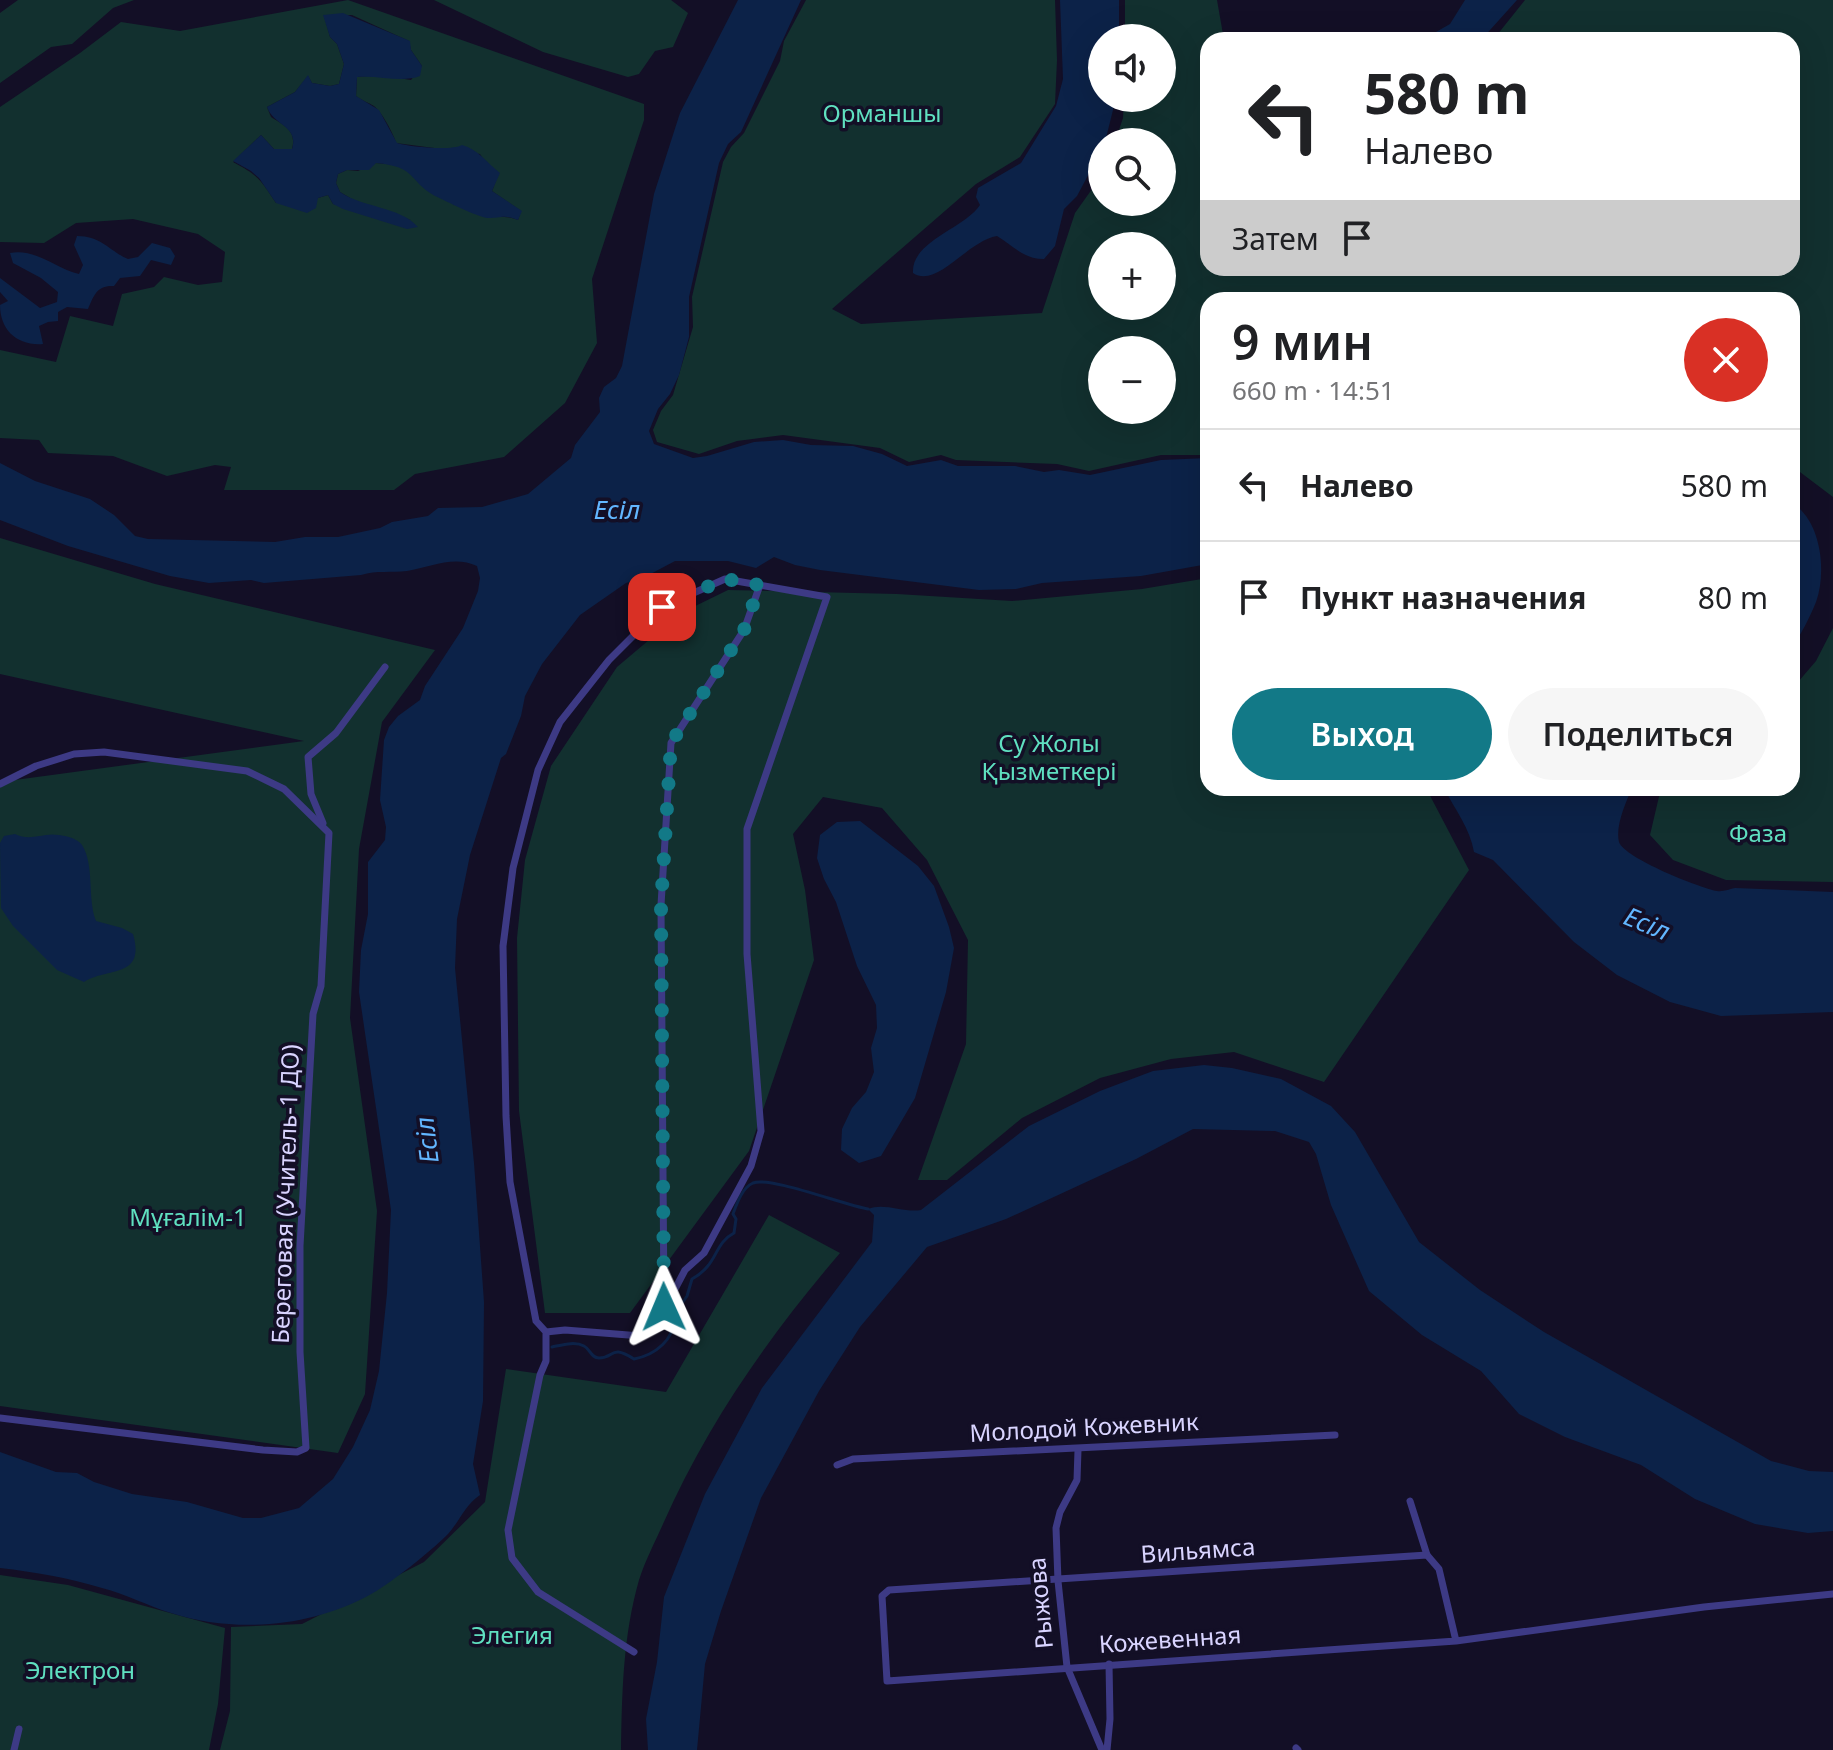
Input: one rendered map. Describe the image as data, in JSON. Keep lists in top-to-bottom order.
{
  "streets": {
    "street": [
      "Береговая (Учитель-1 ДО)",
      "Молодой Кожевник",
      "Вильямса",
      "Рыжова",
      "Кожевенная"
    ]
  },
  "crossings": [
    ["Молодой Кожевник", "Рыжова"],
    ["Вильямса", "Рыжова"],
    ["Вильямса", "Кожевенная"],
    ["Рыжова", "Кожевенная"]
  ],
  "water": ["Есіл"],
  "parks": [
    "Орманшы",
    "Су Жолы Қызметкері",
    "Фаза",
    "Мұғалім-1",
    "Элегия",
    "Электрон"
  ],
  "page": {
    "map_buttons": ["+", "−"],
    "turn": ["580 m", "Налево"],
    "then": "Затем",
    "heading": ["9 мин", "660 m · 14:51"],
    "list": [
      {
        "name": "Налево",
        "value": "580 m"
      },
      {
        "name": "Пункт назначения",
        "value": "80 m"
      }
    ],
    "buttons": ["Выход", "Поделиться"]
  }
}
